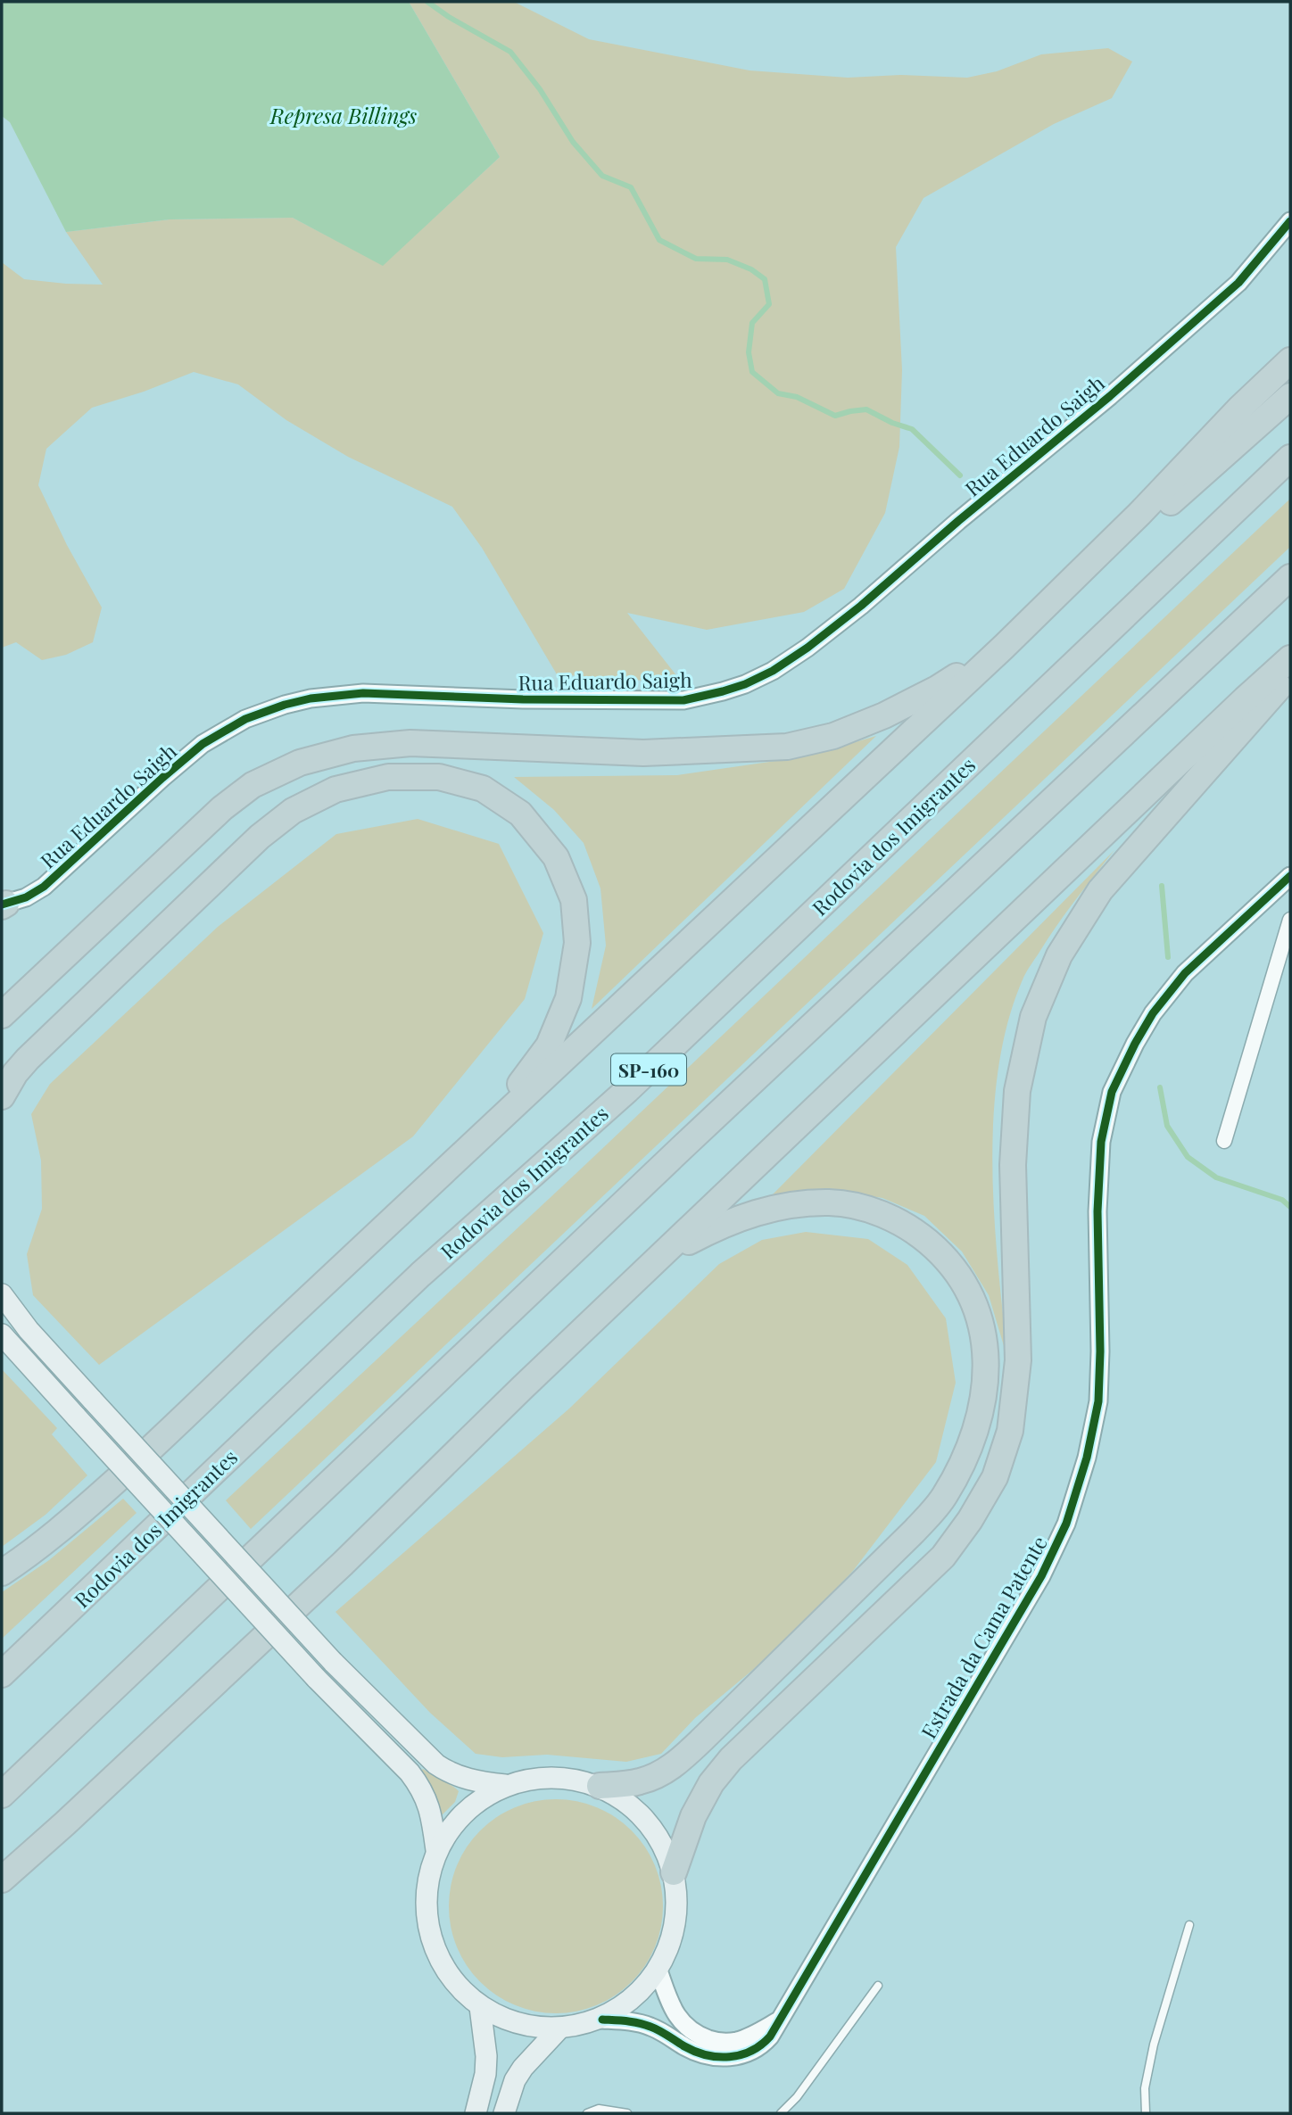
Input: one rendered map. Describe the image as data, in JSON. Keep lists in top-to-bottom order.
{
  "streets": {
    "highway": ["Rodovia dos Imigrantes", "SP-160"],
    "street": ["Rua Eduardo Saigh", "Estrada da Cama Patente"]
  },
  "water": ["Represa Billings"]
}
